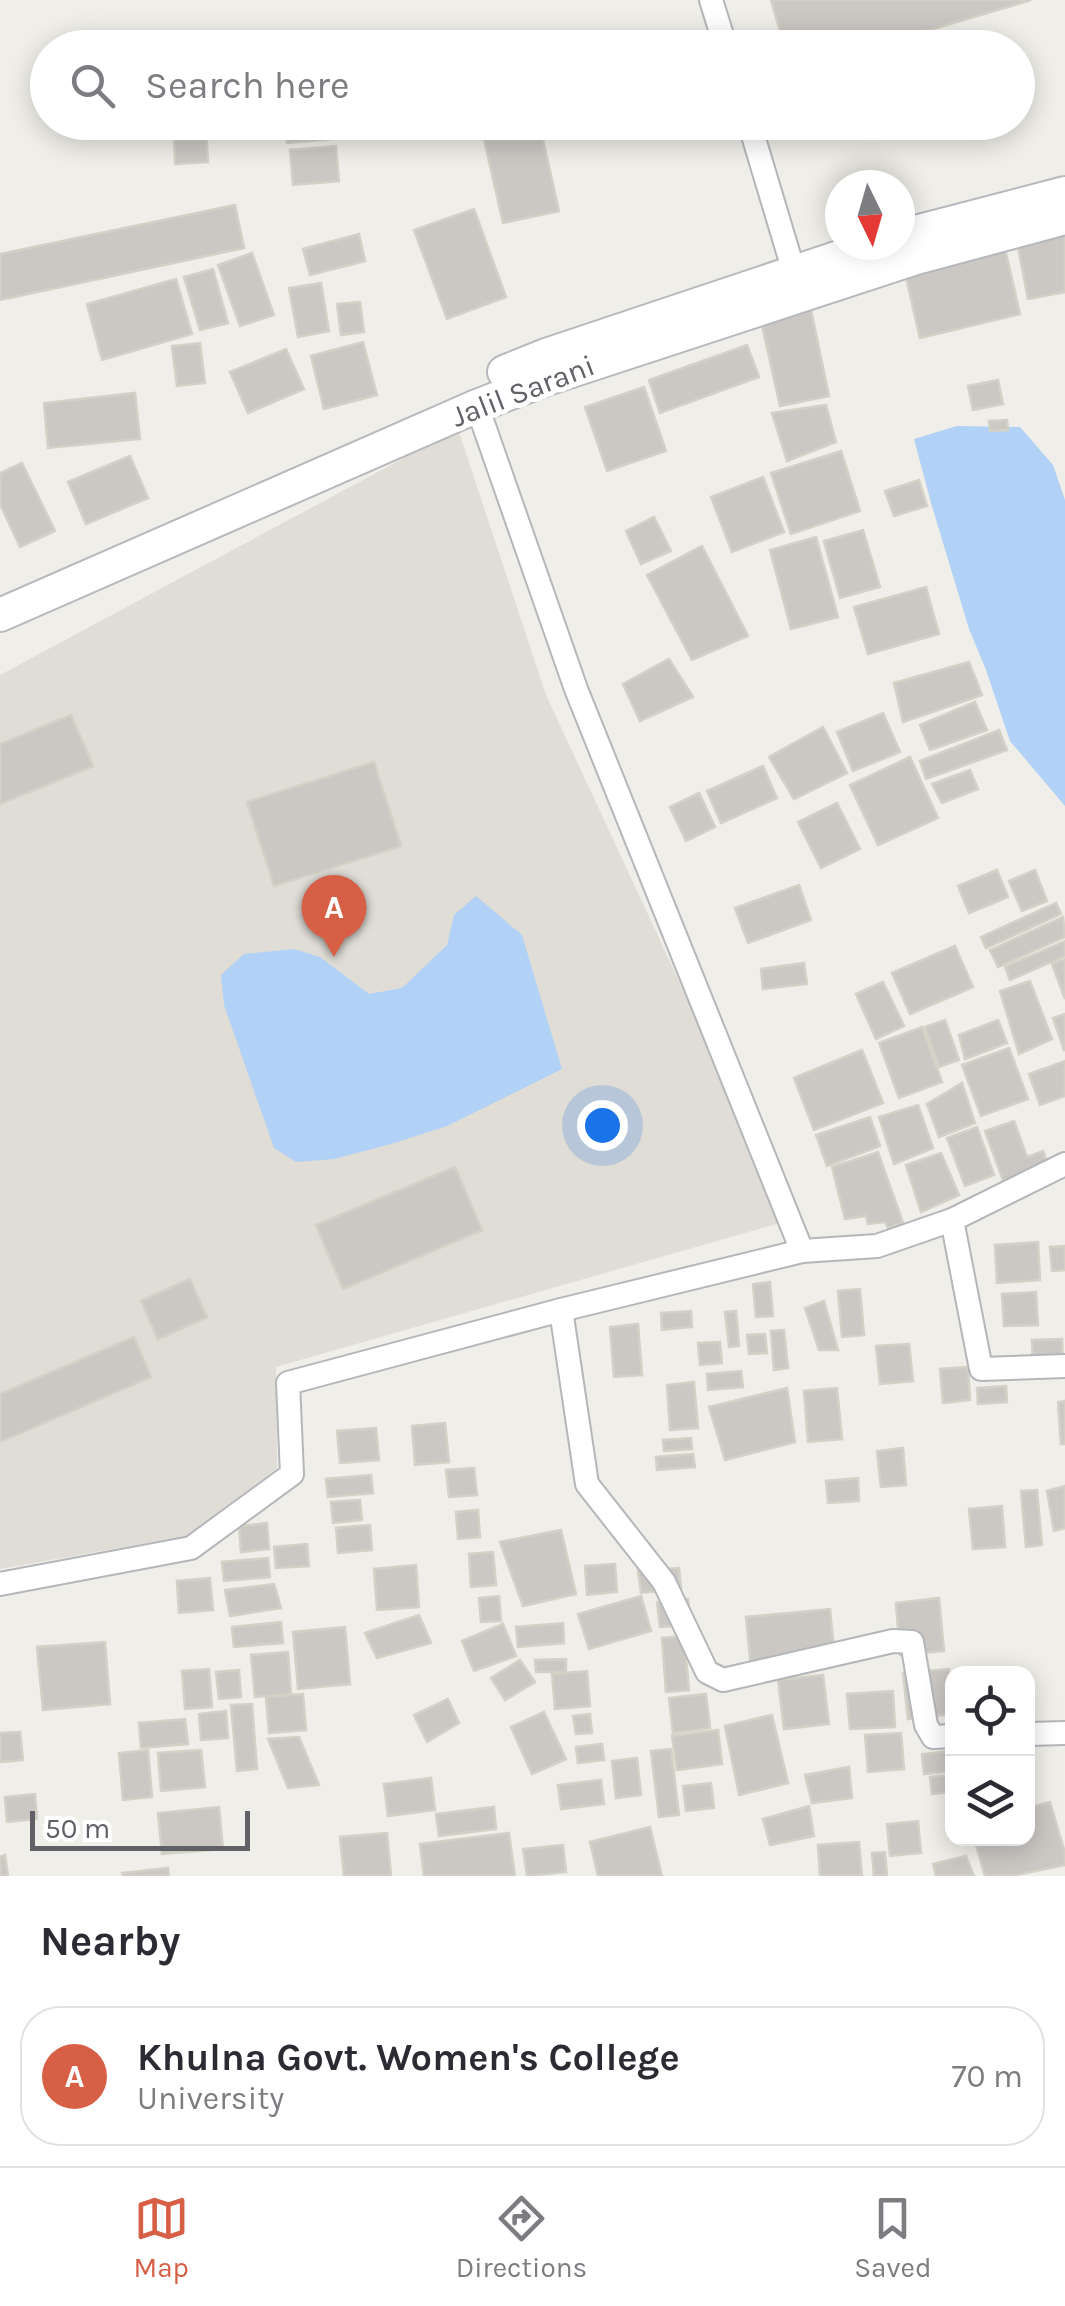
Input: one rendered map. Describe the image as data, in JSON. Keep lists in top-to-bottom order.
{
  "streets": {
    "main road": ["Jalil Sarani"]
  },
  "scale_bar": "50 m",
  "north": "bottom",
  "page": {
    "search": "Search here",
    "pins": "A",
    "scale": "50 m",
    "heading": "Nearby",
    "list": [
      {
        "mark": "A",
        "name": "Khulna Govt. Women's College",
        "note": "University",
        "value": "70 m"
      }
    ],
    "nav": ["Map", "Directions", "Saved"]
  }
}
